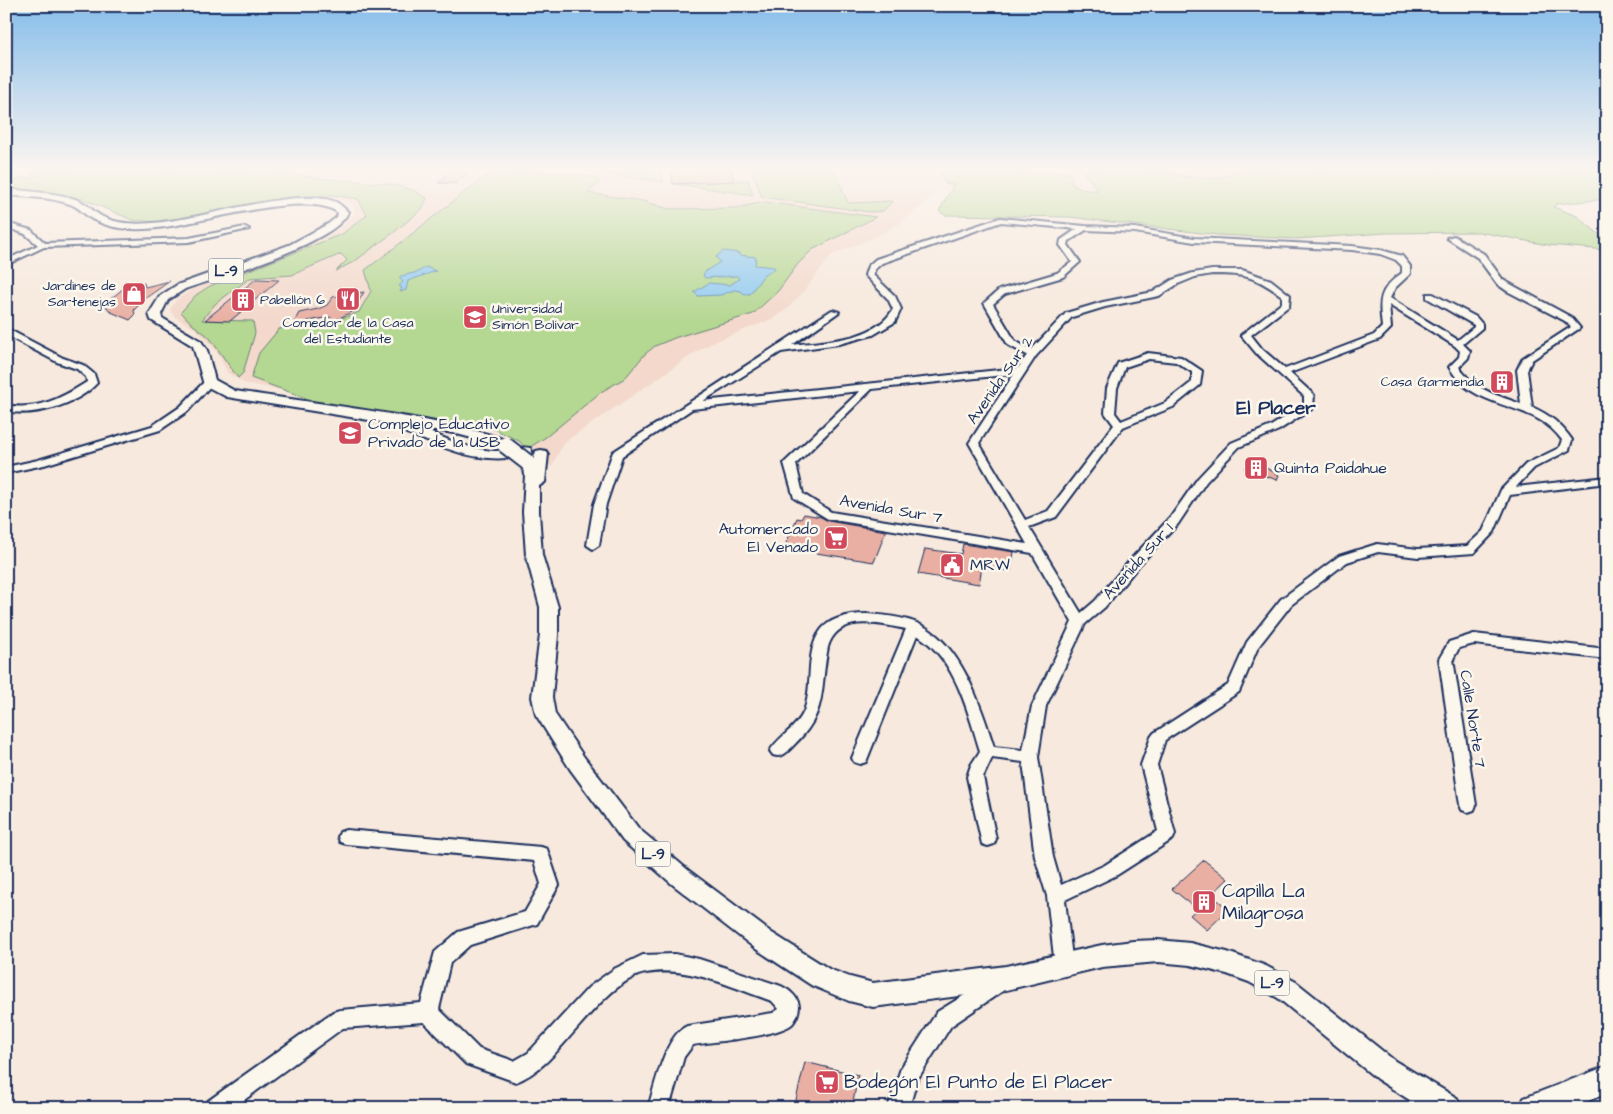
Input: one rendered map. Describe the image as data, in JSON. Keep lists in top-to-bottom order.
{
  "streets": {
    "main road": ["L-9"],
    "street": [
      "Avenida Sur 2",
      "Avenida Sur 7",
      "Avenida Sur 1",
      "Calle Norte 7"
    ]
  },
  "crossings": [
    ["L-9", "Avenida Sur 1"],
    ["Avenida Sur 2", "Avenida Sur 7"],
    ["Avenida Sur 2", "Avenida Sur 1"]
  ],
  "districts": ["El Placer"],
  "places": {
    "shop": ["Jardines de Sartenejas"],
    "restaurant": ["Comedor de la Casa del Estudiante"],
    "building": [
      "Pabellón 6",
      "Casa Garmendia",
      "Quinta Paidahue",
      "Capilla La Milagrosa"
    ],
    "school or university": ["Universidad Simón Bolívar", "Complejo Educativo Privado de la USB"],
    "supermarket": ["Automercado El Venado", "Bodegón El Punto de El Placer"],
    "public building": ["MRW"]
  }
}
